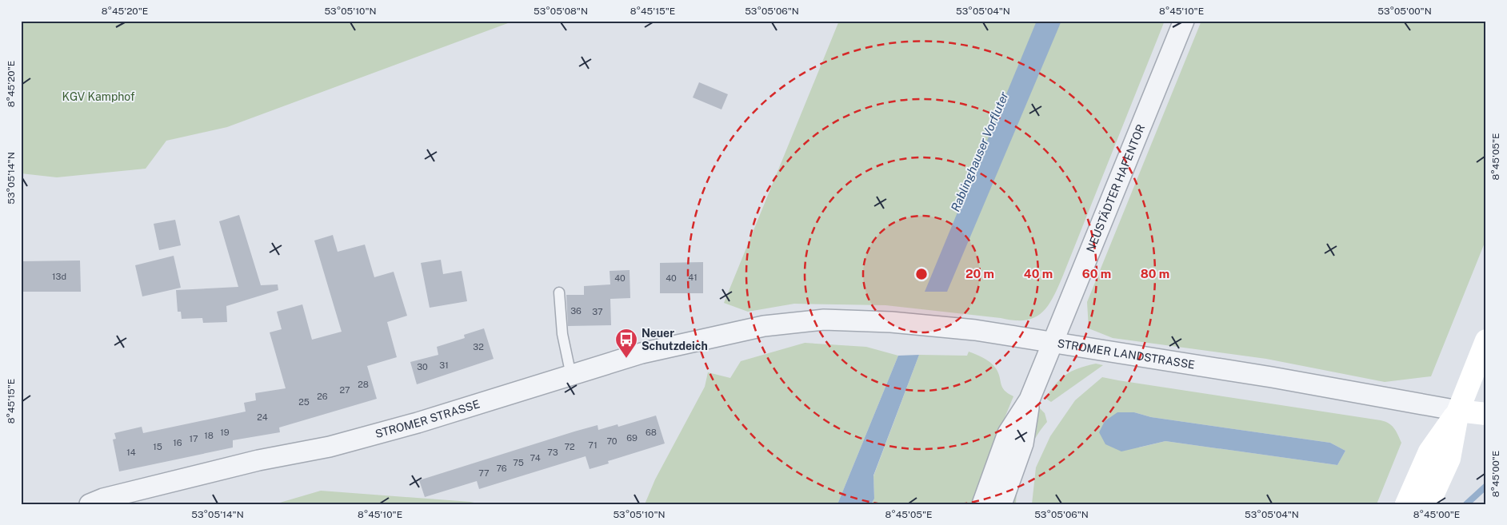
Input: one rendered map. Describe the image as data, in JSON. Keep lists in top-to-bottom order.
{
  "streets": {
    "street": ["NEUSTÄDTER HAFENTOR", "STROMER LANDSTRASSE", "STROMER STRASSE"]
  },
  "crossings": [
    ["NEUSTÄDTER HAFENTOR", "STROMER LANDSTRASSE"],
    ["STROMER LANDSTRASSE", "STROMER STRASSE"]
  ],
  "water": ["Rablinghauser Vorfluter"],
  "parks": ["KGV Kamphof"],
  "places": {
    "bus stop": ["Neuer Schutzdeich"]
  },
  "house_numbers": [
    "13d",
    "41",
    "40",
    "40",
    "36",
    "37",
    "32",
    "31",
    "30",
    "28",
    "27",
    "26",
    "25",
    "24",
    "19",
    "68",
    "18",
    "69",
    "17",
    "70",
    "16",
    "71",
    "15",
    "72",
    "14",
    "73",
    "74",
    "75",
    "76",
    "77"
  ],
  "coordinates": [
    "8°45'20\"E",
    "53°05'10\"N",
    "53°05'08\"N",
    "8°45'15\"E",
    "53°05'06\"N",
    "53°05'04\"N",
    "8°45'10\"E",
    "53°05'00\"N",
    "8°45'05\"E",
    "53°05'14\"N",
    "8°45'00\"E"
  ],
  "rings": [
    "20 m",
    "40 m",
    "60 m",
    "80 m"
  ]
}
